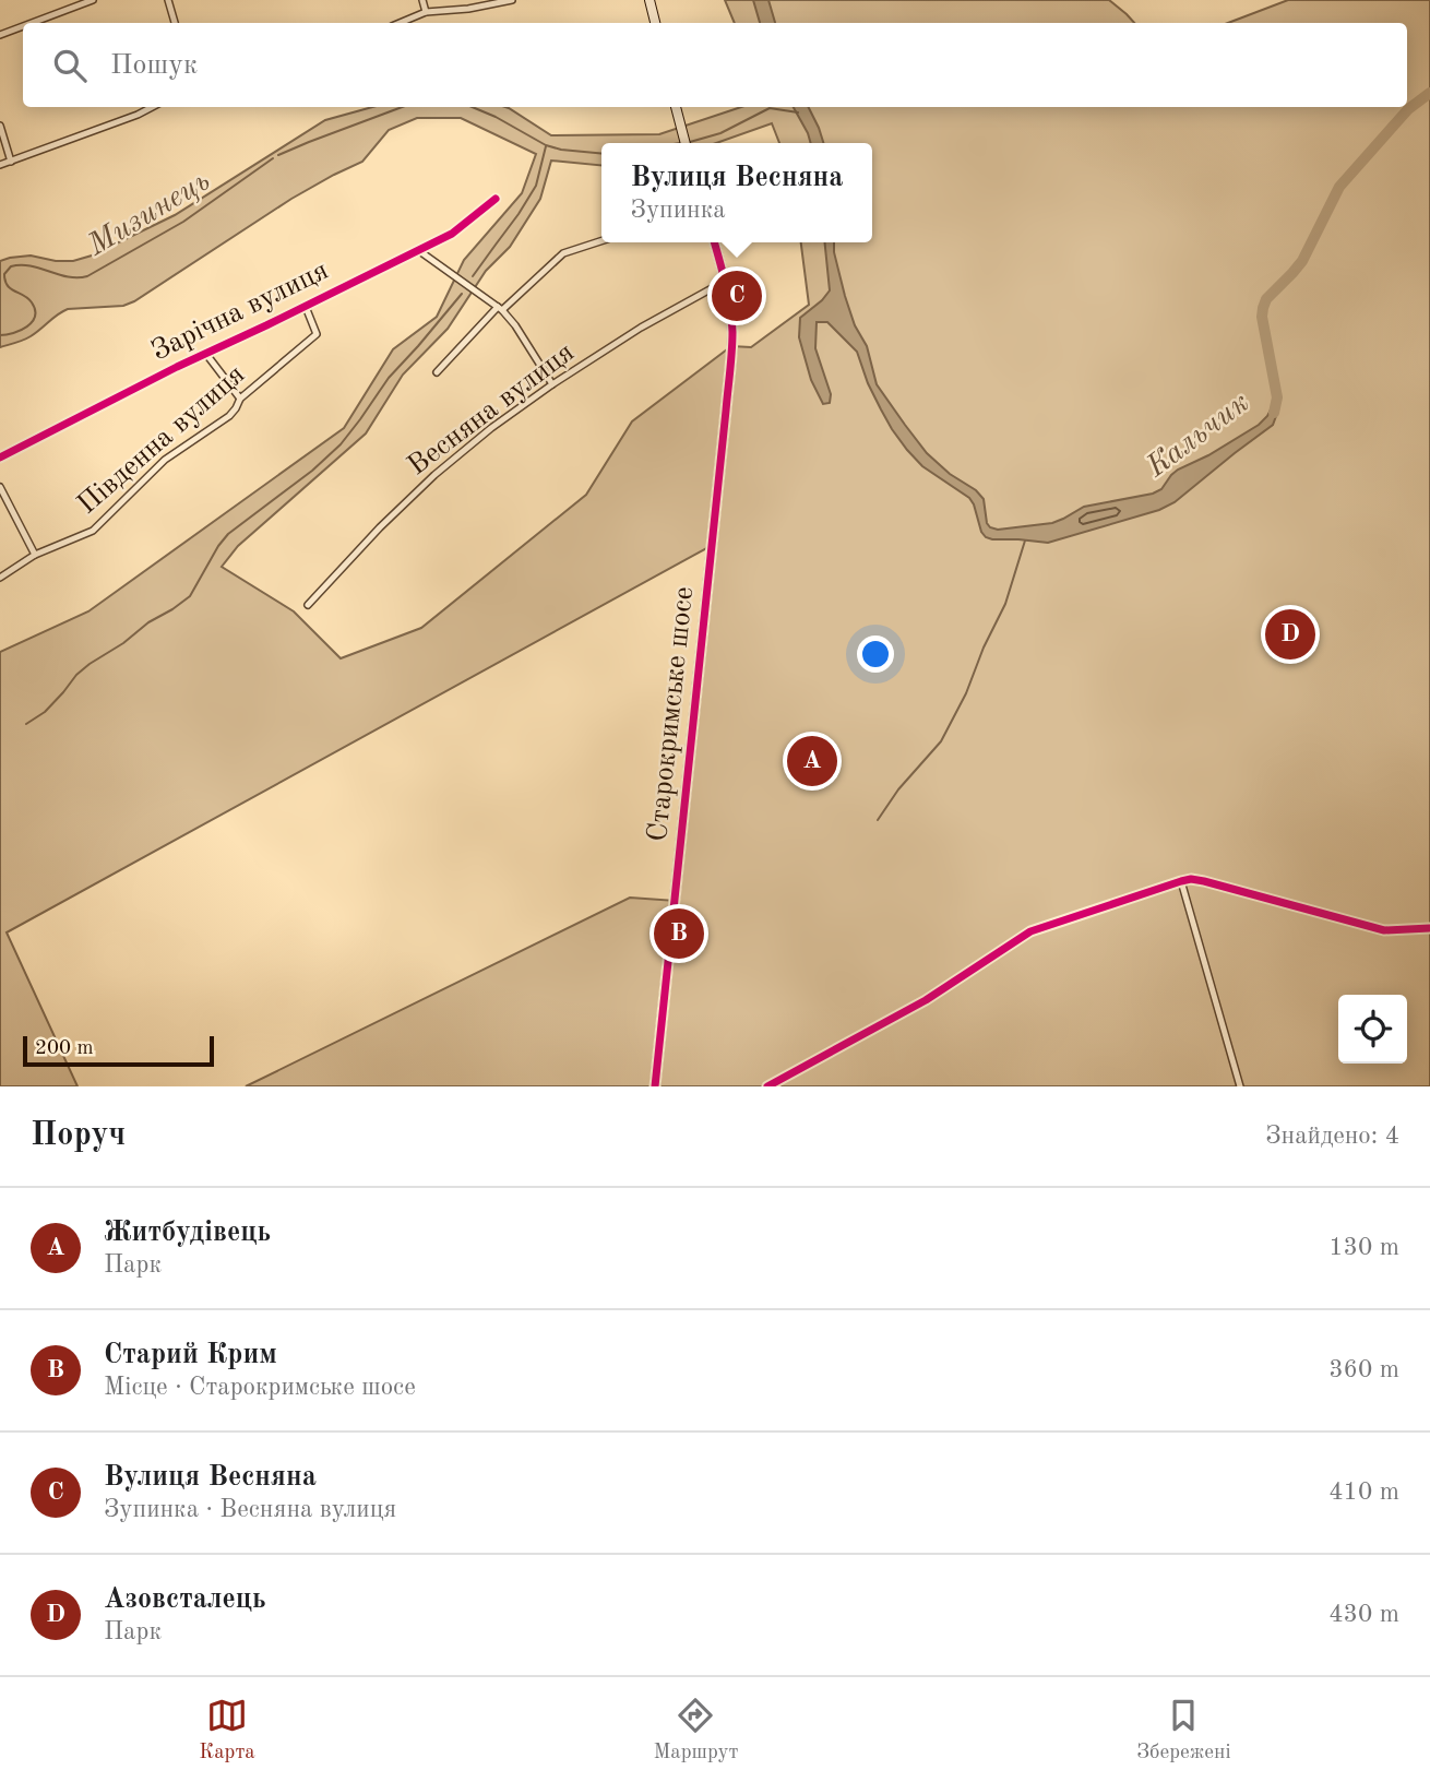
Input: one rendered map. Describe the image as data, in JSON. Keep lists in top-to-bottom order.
{
  "streets": {
    "street": [
      "Зарічна вулиця",
      "Весняна вулиця",
      "Південна вулиця",
      "Старокримське шосе"
    ]
  },
  "crossings": [
    ["Зарічна вулиця", "Південна вулиця"],
    ["Весняна вулиця", "Старокримське шосе"]
  ],
  "water": ["Мизинець", "Кальчик"],
  "scale_bar": "200 m",
  "page": {
    "search": "Пошук",
    "popup": ["Вулиця Весняна", "Зупинка"],
    "pins": [
      "C",
      "D",
      "A",
      "B"
    ],
    "scale": "200 m",
    "heading": ["Поруч", "Знайдено: 4"],
    "list": [
      {
        "mark": "A",
        "name": "Житбудівець",
        "note": "Парк",
        "value": "130 m"
      },
      {
        "mark": "B",
        "name": "Старий Крим",
        "note": "Місце · Старокримське шосе",
        "value": "360 m"
      },
      {
        "mark": "C",
        "name": "Вулиця Весняна",
        "note": "Зупинка · Весняна вулиця",
        "value": "410 m"
      },
      {
        "mark": "D",
        "name": "Азовсталець",
        "note": "Парк",
        "value": "430 m"
      }
    ],
    "nav": ["Карта", "Маршрут", "Збережені"]
  }
}
